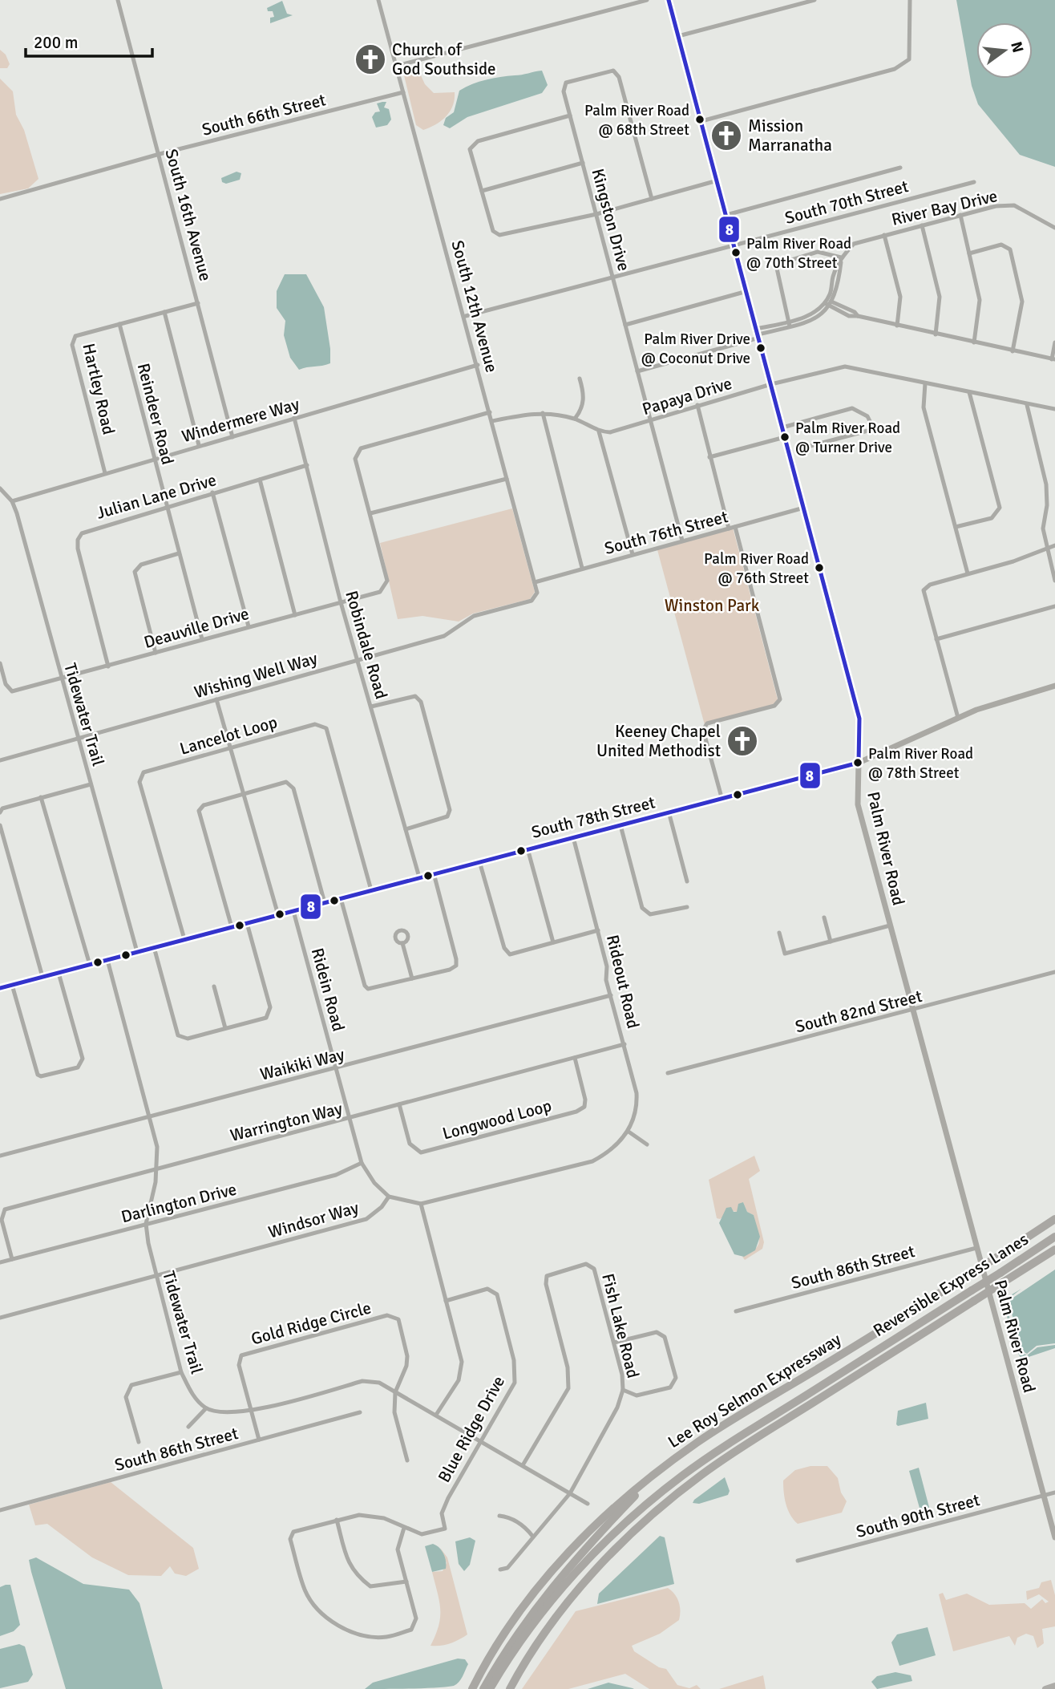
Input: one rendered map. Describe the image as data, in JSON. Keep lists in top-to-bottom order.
{
  "streets": {
    "highway": ["Reversible Express Lanes", "Lee Roy Selmon Expressway"],
    "street": [
      "South 66th Street",
      "South 70th Street",
      "River Bay Drive",
      "South 16th Avenue",
      "Kingston Drive",
      "South 12th Avenue",
      "Hartley Road",
      "Papaya Drive",
      "Reindeer Road",
      "Windermere Way",
      "Julian Lane Drive",
      "South 76th Street",
      "Deauville Drive",
      "Robindale Road",
      "Wishing Well Way",
      "Tidewater Trail",
      "Lancelot Loop",
      "South 78th Street",
      "Palm River Road",
      "Rideout Road",
      "Ridein Road",
      "South 82nd Street",
      "Waikiki Way",
      "Longwood Loop",
      "Warrington Way",
      "Darlington Drive",
      "Windsor Way",
      "South 86th Street",
      "Gold Ridge Circle",
      "Fish Lake Road",
      "Blue Ridge Drive",
      "South 90th Street"
    ]
  },
  "crossings": [
    ["South 66th Street", "South 16th Avenue"],
    ["South 66th Street", "South 12th Avenue"],
    ["South 70th Street", "Kingston Drive"],
    ["South 70th Street", "South 12th Avenue"],
    ["South 70th Street", "Palm River Road"],
    ["South 16th Avenue", "Hartley Road"],
    ["South 16th Avenue", "Windermere Way"],
    ["Kingston Drive", "Papaya Drive"],
    ["Kingston Drive", "South 76th Street"],
    ["South 12th Avenue", "Windermere Way"],
    ["South 12th Avenue", "South 76th Street"],
    ["South 12th Avenue", "Wishing Well Way"],
    ["Hartley Road", "Reindeer Road"],
    ["Hartley Road", "Windermere Way"],
    ["Papaya Drive", "Palm River Road"],
    ["Reindeer Road", "Windermere Way"],
    ["Reindeer Road", "Julian Lane Drive"],
    ["Reindeer Road", "Deauville Drive"],
    ["Windermere Way", "Robindale Road"],
    ["Windermere Way", "Tidewater Trail"],
    ["Julian Lane Drive", "Deauville Drive"],
    ["Julian Lane Drive", "Robindale Road"],
    ["South 76th Street", "Wishing Well Way"],
    ["South 76th Street", "Palm River Road"],
    ["Deauville Drive", "Robindale Road"],
    ["Deauville Drive", "Tidewater Trail"],
    ["Robindale Road", "Wishing Well Way"],
    ["Robindale Road", "South 78th Street"],
    ["Wishing Well Way", "Tidewater Trail"],
    ["Tidewater Trail", "South 78th Street"],
    ["Tidewater Trail", "Waikiki Way"],
    ["Tidewater Trail", "Warrington Way"],
    ["Tidewater Trail", "Darlington Drive"],
    ["Tidewater Trail", "Windsor Way"],
    ["Lancelot Loop", "South 78th Street"],
    ["South 78th Street", "Palm River Road"],
    ["South 78th Street", "Rideout Road"],
    ["South 78th Street", "Ridein Road"],
    ["Palm River Road", "South 82nd Street"],
    ["Palm River Road", "South 86th Street"],
    ["Palm River Road", "South 90th Street"],
    ["Rideout Road", "Waikiki Way"],
    ["Rideout Road", "Warrington Way"],
    ["Ridein Road", "Waikiki Way"],
    ["Ridein Road", "Warrington Way"],
    ["Ridein Road", "Darlington Drive"],
    ["Ridein Road", "Windsor Way"],
    ["Longwood Loop", "Warrington Way"],
    ["Warrington Way", "Darlington Drive"],
    ["South 86th Street", "Gold Ridge Circle"]
  ],
  "parks": ["Winston Park"],
  "places": {
    "church": ["Church of God Southside", "Mission Marranatha", "Keeney Chapel United Methodist"],
    "other": [
      "Palm River Road @ 68th Street",
      "Palm River Road @ 70th Street",
      "Palm River Drive @ Coconut Drive",
      "Palm River Road @ Turner Drive",
      "Palm River Road @ 76th Street",
      "Palm River Road @ 78th Street"
    ]
  },
  "lines": ["transit line 8"],
  "scale_bar": "200 m",
  "north": "right"
}
